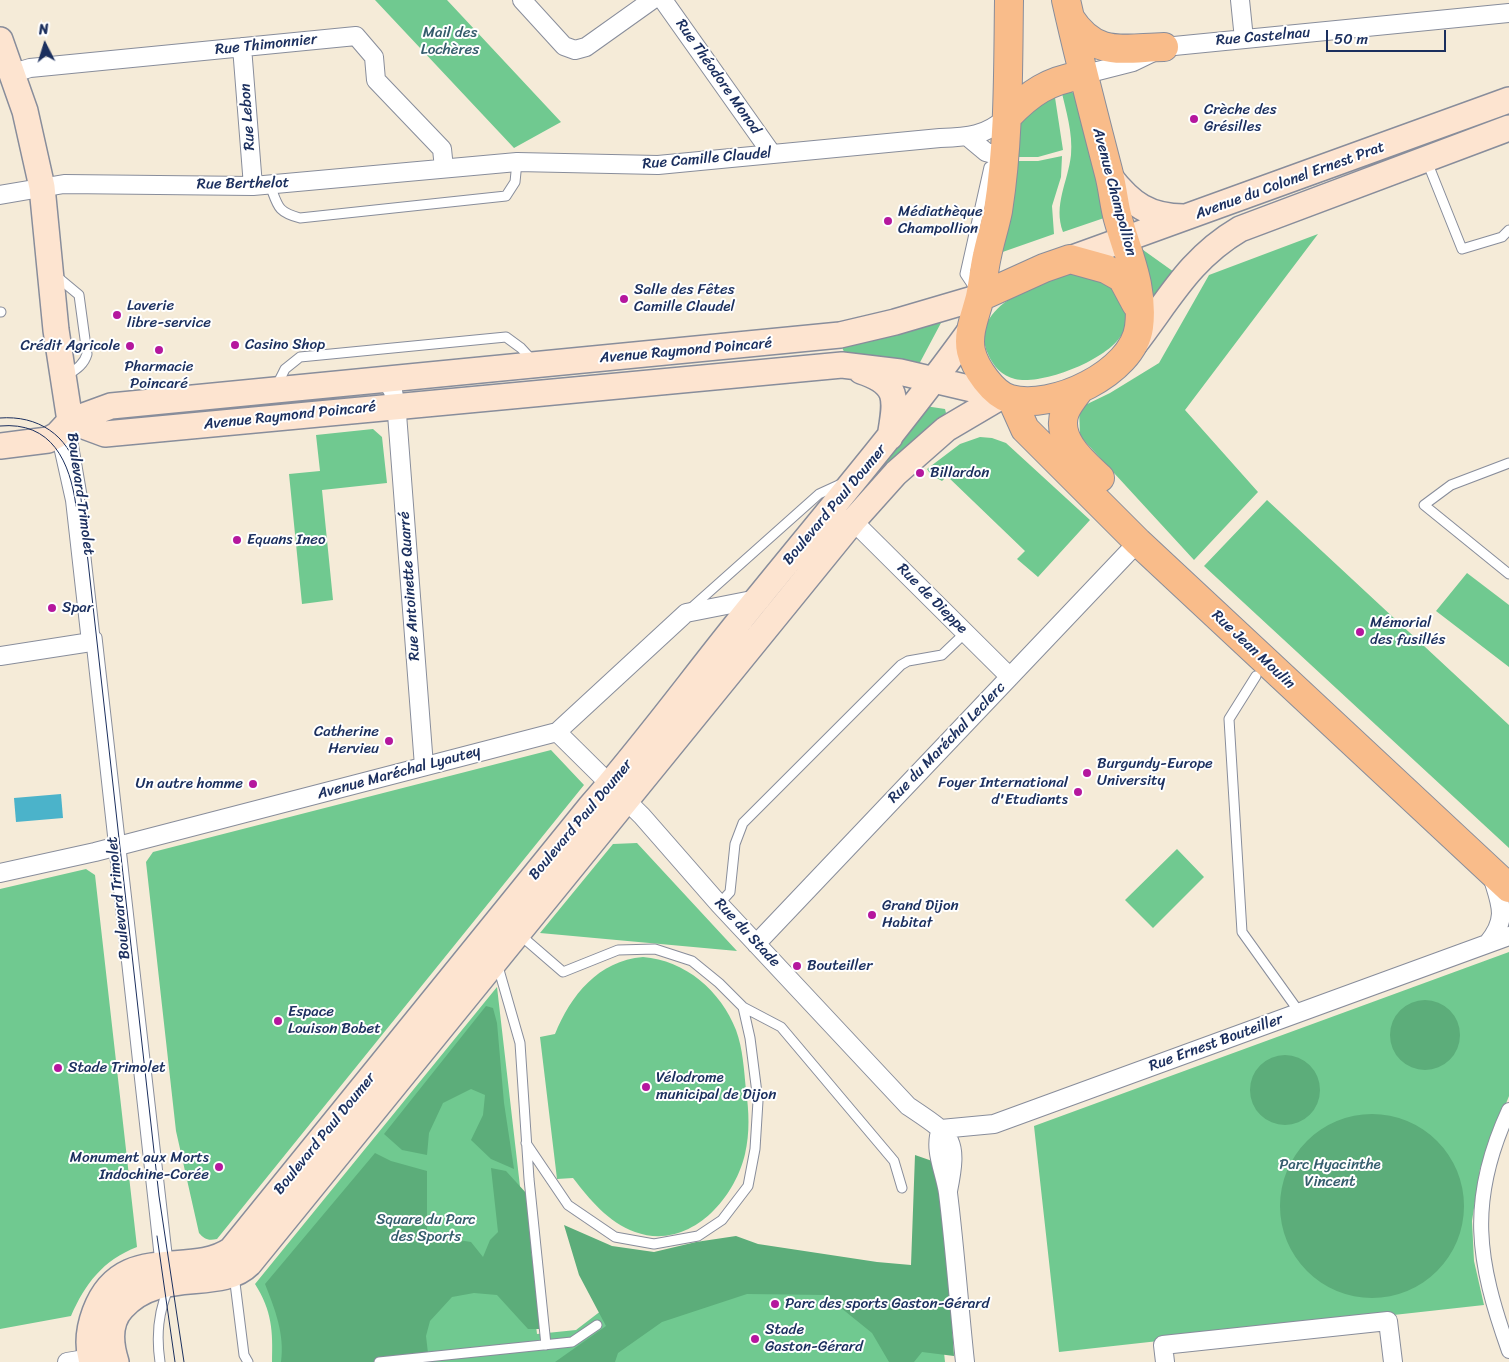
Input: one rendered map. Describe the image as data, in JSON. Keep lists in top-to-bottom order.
{
  "streets": {
    "main road": [
      "Avenue du Colonel Ernest Prat",
      "Avenue Champollion",
      "Avenue Raymond Poincaré",
      "Boulevard Paul Doumer",
      "Rue Jean Moulin"
    ],
    "street": [
      "Rue Castelnau",
      "Rue Thimonnier",
      "Rue Théodore Monod",
      "Rue Lebon",
      "Rue Camille Claudel",
      "Rue Berthelot",
      "Boulevard Trimolet",
      "Rue Antoinette Quarré",
      "Rue de Dieppe",
      "Rue du Maréchal Leclerc",
      "Avenue Maréchal Lyautey",
      "Rue du Stade",
      "Rue Ernest Bouteiller"
    ]
  },
  "crossings": [
    ["Rue Castelnau", "Avenue Champollion"],
    ["Rue Thimonnier", "Rue Lebon"],
    ["Rue Thimonnier", "Rue Camille Claudel"],
    ["Rue Thimonnier", "Rue Berthelot"],
    ["Rue Théodore Monod", "Rue Camille Claudel"],
    ["Rue Lebon", "Rue Berthelot"],
    ["Rue Camille Claudel", "Rue Berthelot"],
    ["Avenue du Colonel Ernest Prat", "Avenue Champollion"],
    ["Avenue du Colonel Ernest Prat", "Avenue Raymond Poincaré"],
    ["Avenue du Colonel Ernest Prat", "Boulevard Paul Doumer"],
    ["Avenue du Colonel Ernest Prat", "Rue Jean Moulin"],
    ["Avenue Champollion", "Avenue Raymond Poincaré"],
    ["Avenue Champollion", "Boulevard Paul Doumer"],
    ["Avenue Champollion", "Rue Jean Moulin"],
    ["Avenue Raymond Poincaré", "Boulevard Trimolet"],
    ["Avenue Raymond Poincaré", "Boulevard Paul Doumer"],
    ["Avenue Raymond Poincaré", "Rue Antoinette Quarré"],
    ["Avenue Raymond Poincaré", "Rue Jean Moulin"],
    ["Boulevard Trimolet", "Boulevard Paul Doumer"],
    ["Boulevard Trimolet", "Avenue Maréchal Lyautey"],
    ["Boulevard Paul Doumer", "Rue de Dieppe"],
    ["Boulevard Paul Doumer", "Rue Jean Moulin"],
    ["Boulevard Paul Doumer", "Rue du Stade"],
    ["Rue Antoinette Quarré", "Avenue Maréchal Lyautey"],
    ["Rue de Dieppe", "Rue du Maréchal Leclerc"],
    ["Rue Jean Moulin", "Rue du Maréchal Leclerc"],
    ["Rue du Maréchal Leclerc", "Rue du Stade"],
    ["Avenue Maréchal Lyautey", "Rue du Stade"],
    ["Rue du Stade", "Rue Ernest Bouteiller"]
  ],
  "parks": ["Mail des Lochères", "Parc Hyacinthe Vincent", "Square du Parc des Sports"],
  "places": [
    "Crèche des Grésilles",
    "Médiathèque Champollion",
    "Salle des Fêtes Camille Claudel",
    "Laverie libre-service",
    "Casino Shop",
    "Crédit Agricole",
    "Pharmacie Poincaré",
    "Billardon",
    "Equans Ineo",
    "Spar",
    "Mémorial des fusillés",
    "Catherine Hervieu",
    "Burgundy-Europe University",
    "Un autre homme",
    "Foyer International d'Etudiants",
    "Grand Dijon Habitat",
    "Bouteiller",
    "Espace Louison Bobet",
    "Stade Trimolet",
    "Vélodrome municipal de Dijon",
    "Monument aux Morts Indochine-Corée",
    "Parc des sports Gaston-Gérard",
    "Stade Gaston-Gérard"
  ],
  "scale_bar": "50 m",
  "north": "top"
}
